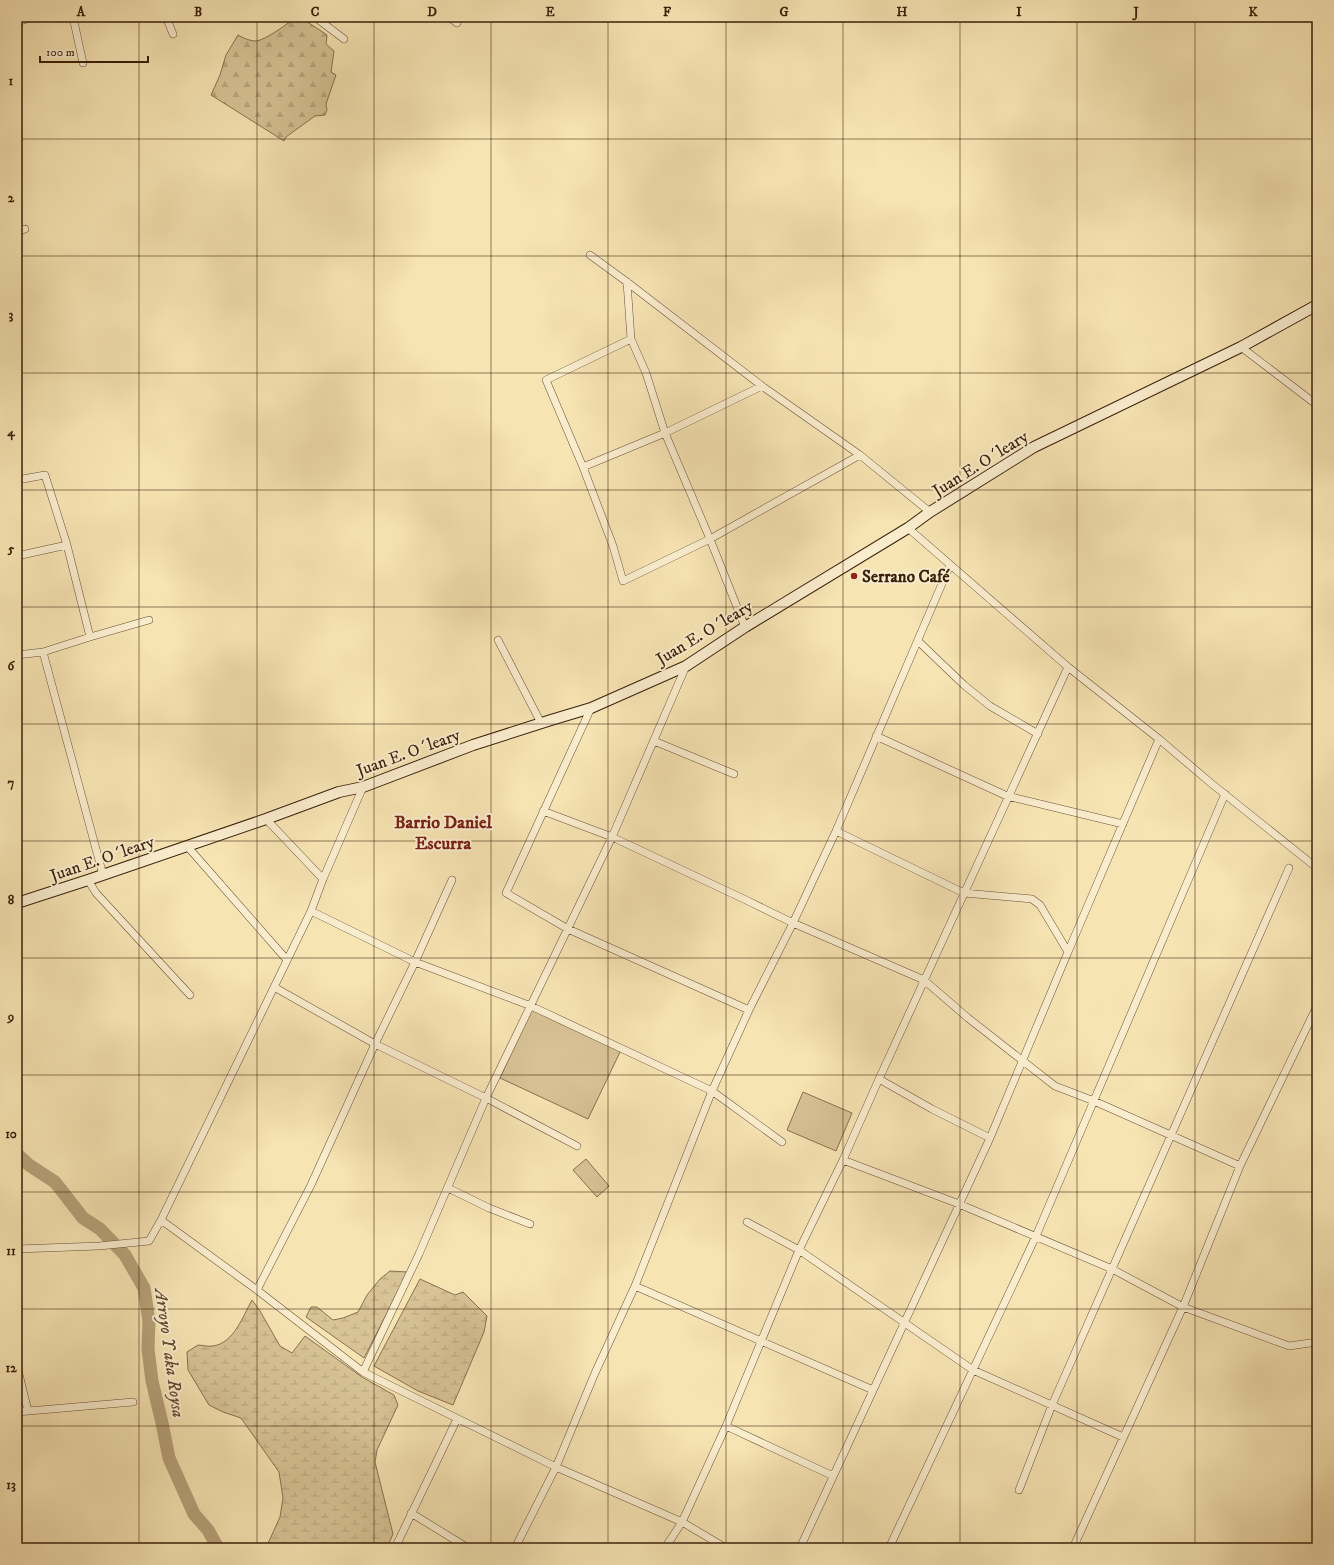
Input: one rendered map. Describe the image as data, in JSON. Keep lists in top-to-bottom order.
{
  "streets": {
    "street": ["Juan E. O´leary"]
  },
  "districts": ["Barrio Daniel Escurra"],
  "water": ["Arroyo Y aka Roysa"],
  "places": ["Serrano Café"],
  "scale_bar": "100 m",
  "grid": {
    "columns": [
      "A",
      "B",
      "C",
      "D",
      "E",
      "F",
      "G",
      "H",
      "I",
      "J",
      "K"
    ],
    "rows": [
      "1",
      "2",
      "3",
      "4",
      "5",
      "6",
      "7",
      "8",
      "9",
      "10",
      "11",
      "12",
      "13"
    ]
  }
}
